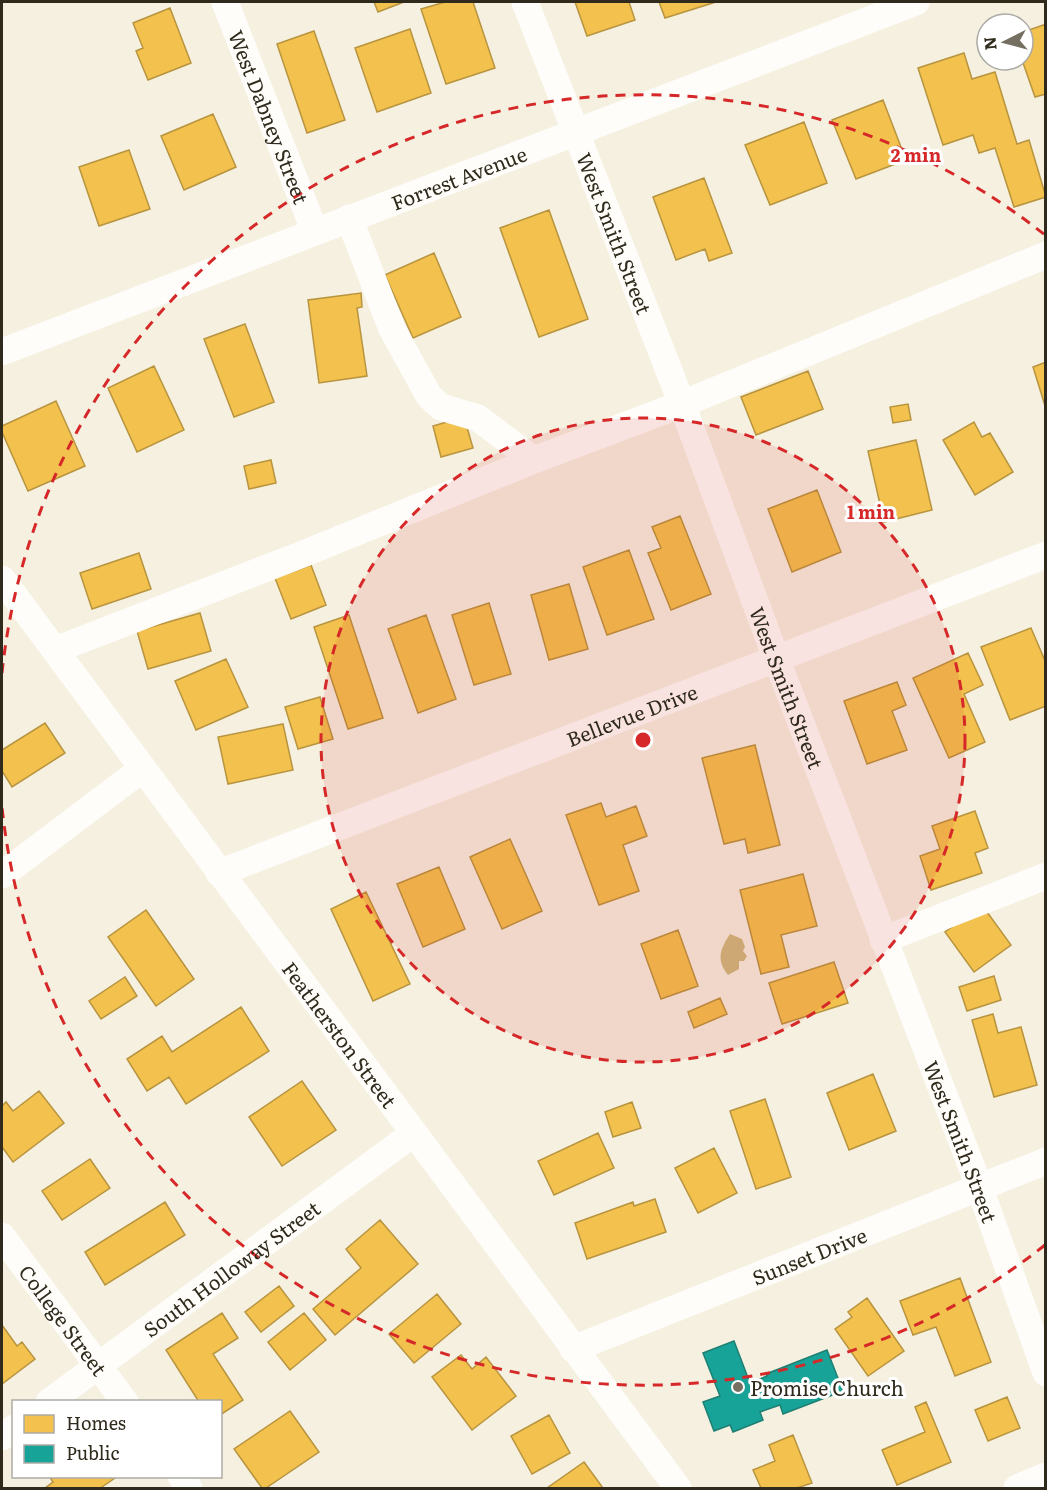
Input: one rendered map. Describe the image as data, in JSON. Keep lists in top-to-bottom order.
{
  "streets": {
    "street": [
      "West Dabney Street",
      "Forrest Avenue",
      "West Smith Street",
      "Bellevue Drive",
      "Featherston Street",
      "Sunset Drive",
      "South Holloway Street",
      "College Street"
    ]
  },
  "crossings": [
    ["West Dabney Street", "Forrest Avenue"],
    ["Forrest Avenue", "West Smith Street"],
    ["West Smith Street", "Bellevue Drive"],
    ["West Smith Street", "Sunset Drive"],
    ["Bellevue Drive", "Featherston Street"],
    ["Featherston Street", "Sunset Drive"],
    ["Featherston Street", "South Holloway Street"],
    ["South Holloway Street", "College Street"]
  ],
  "places": ["Promise Church"],
  "legend": ["Homes", "Public"],
  "north": "left",
  "rings": ["2 min", "1 min"]
}
